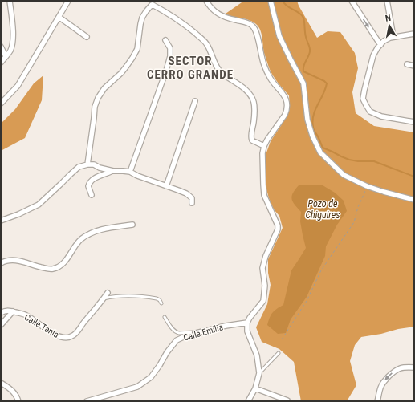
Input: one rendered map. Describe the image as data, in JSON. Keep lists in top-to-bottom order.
{
  "streets": {
    "street": ["Calle Tania", "Calle Emilia"]
  },
  "districts": ["SECTOR CERRO GRANDE"],
  "water": ["Pozo de Chiguires"],
  "north": "top"
}
